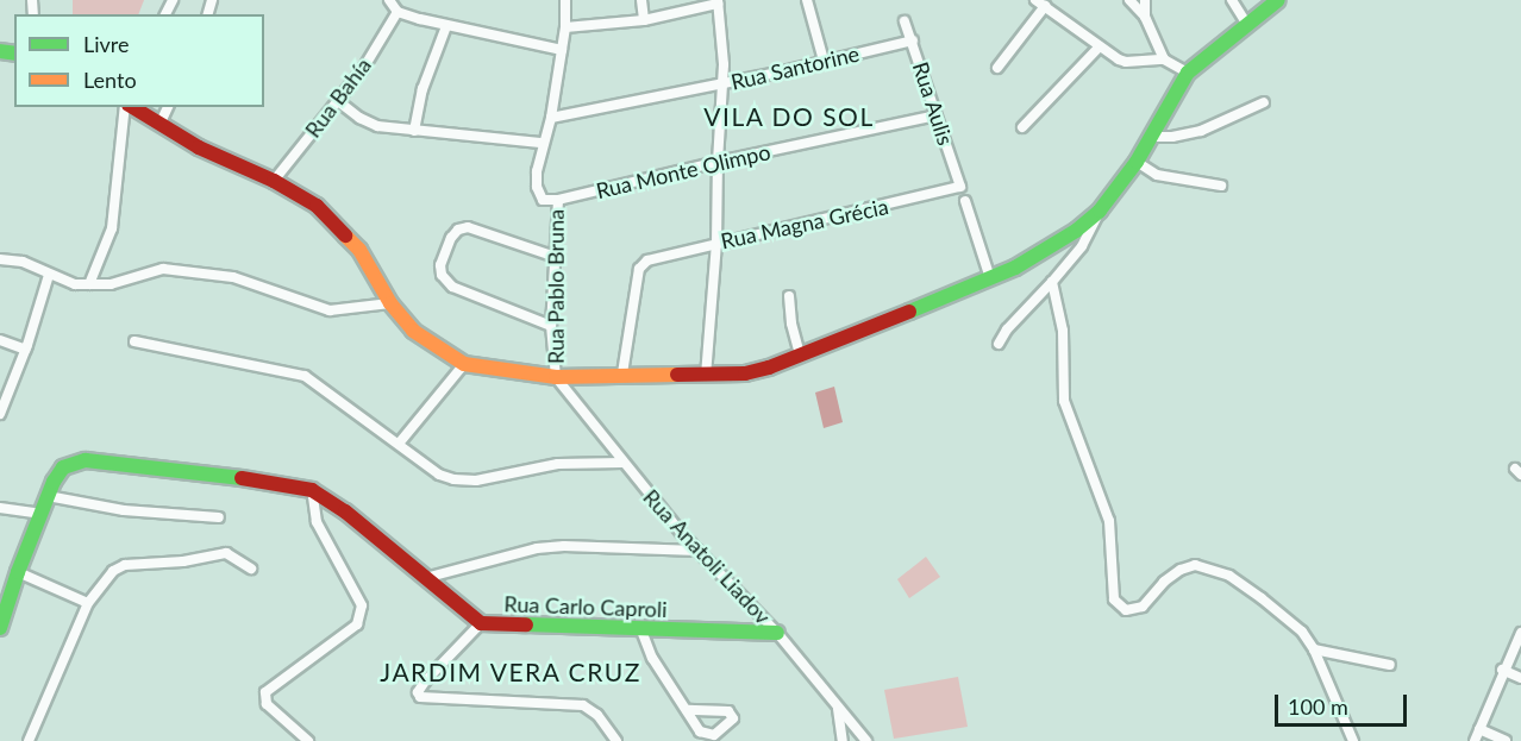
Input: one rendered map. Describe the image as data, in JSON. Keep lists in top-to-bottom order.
{
  "streets": {
    "street": [
      "Rua Santorine",
      "Rua Bahía",
      "Rua Aulis",
      "Rua Monte Olimpo",
      "Rua Magna Grécia",
      "Rua Pablo Bruna",
      "Rua Anatoli Liadov",
      "Rua Carlo Caproli"
    ]
  },
  "crossings": [
    ["Rua Santorine", "Rua Aulis"],
    ["Rua Santorine", "Rua Pablo Bruna"],
    ["Rua Aulis", "Rua Monte Olimpo"],
    ["Rua Aulis", "Rua Magna Grécia"],
    ["Rua Monte Olimpo", "Rua Pablo Bruna"],
    ["Rua Pablo Bruna", "Rua Anatoli Liadov"],
    ["Rua Anatoli Liadov", "Rua Carlo Caproli"]
  ],
  "districts": ["VILA DO SOL", "JARDIM VERA CRUZ"],
  "legend": ["Livre", "Lento"],
  "scale_bar": "100 m"
}
